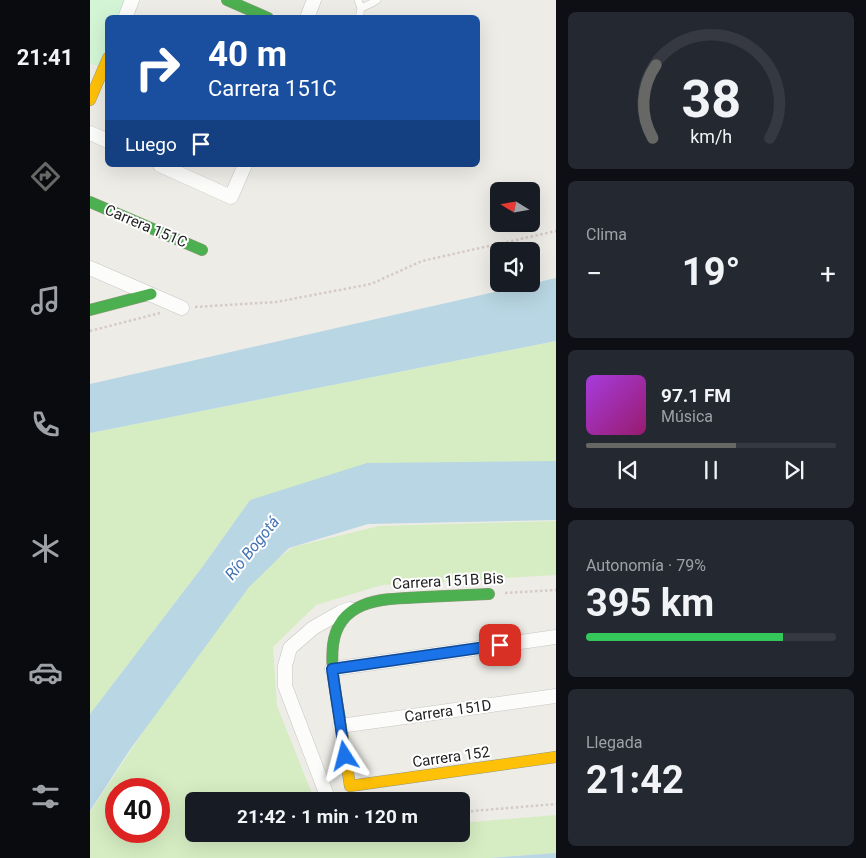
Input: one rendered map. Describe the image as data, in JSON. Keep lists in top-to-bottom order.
{
  "streets": {
    "street": [
      "Carrera 151C",
      "Carrera 151B Bis",
      "Carrera 151D",
      "Carrera 152"
    ]
  },
  "crossings": [
    ["Carrera 151D", "Carrera 152"]
  ],
  "water": ["Río Bogotá"],
  "north": "left",
  "page": {
    "tabs": "21:41",
    "turn": ["40 m", "Carrera 151C"],
    "then": "Luego",
    "tile": [
      "Clima",
      ["Autonomía · 79%", "395 km"],
      ["Llegada", "21:42"]
    ],
    "heat": ["−", "19°", "+"],
    "song": ["97.1 FM", "Música"],
    "limit": "40",
    "trip": "21:42 · 1 min · 120 m",
    "gauge": ["38", "km/h"]
  }
}
